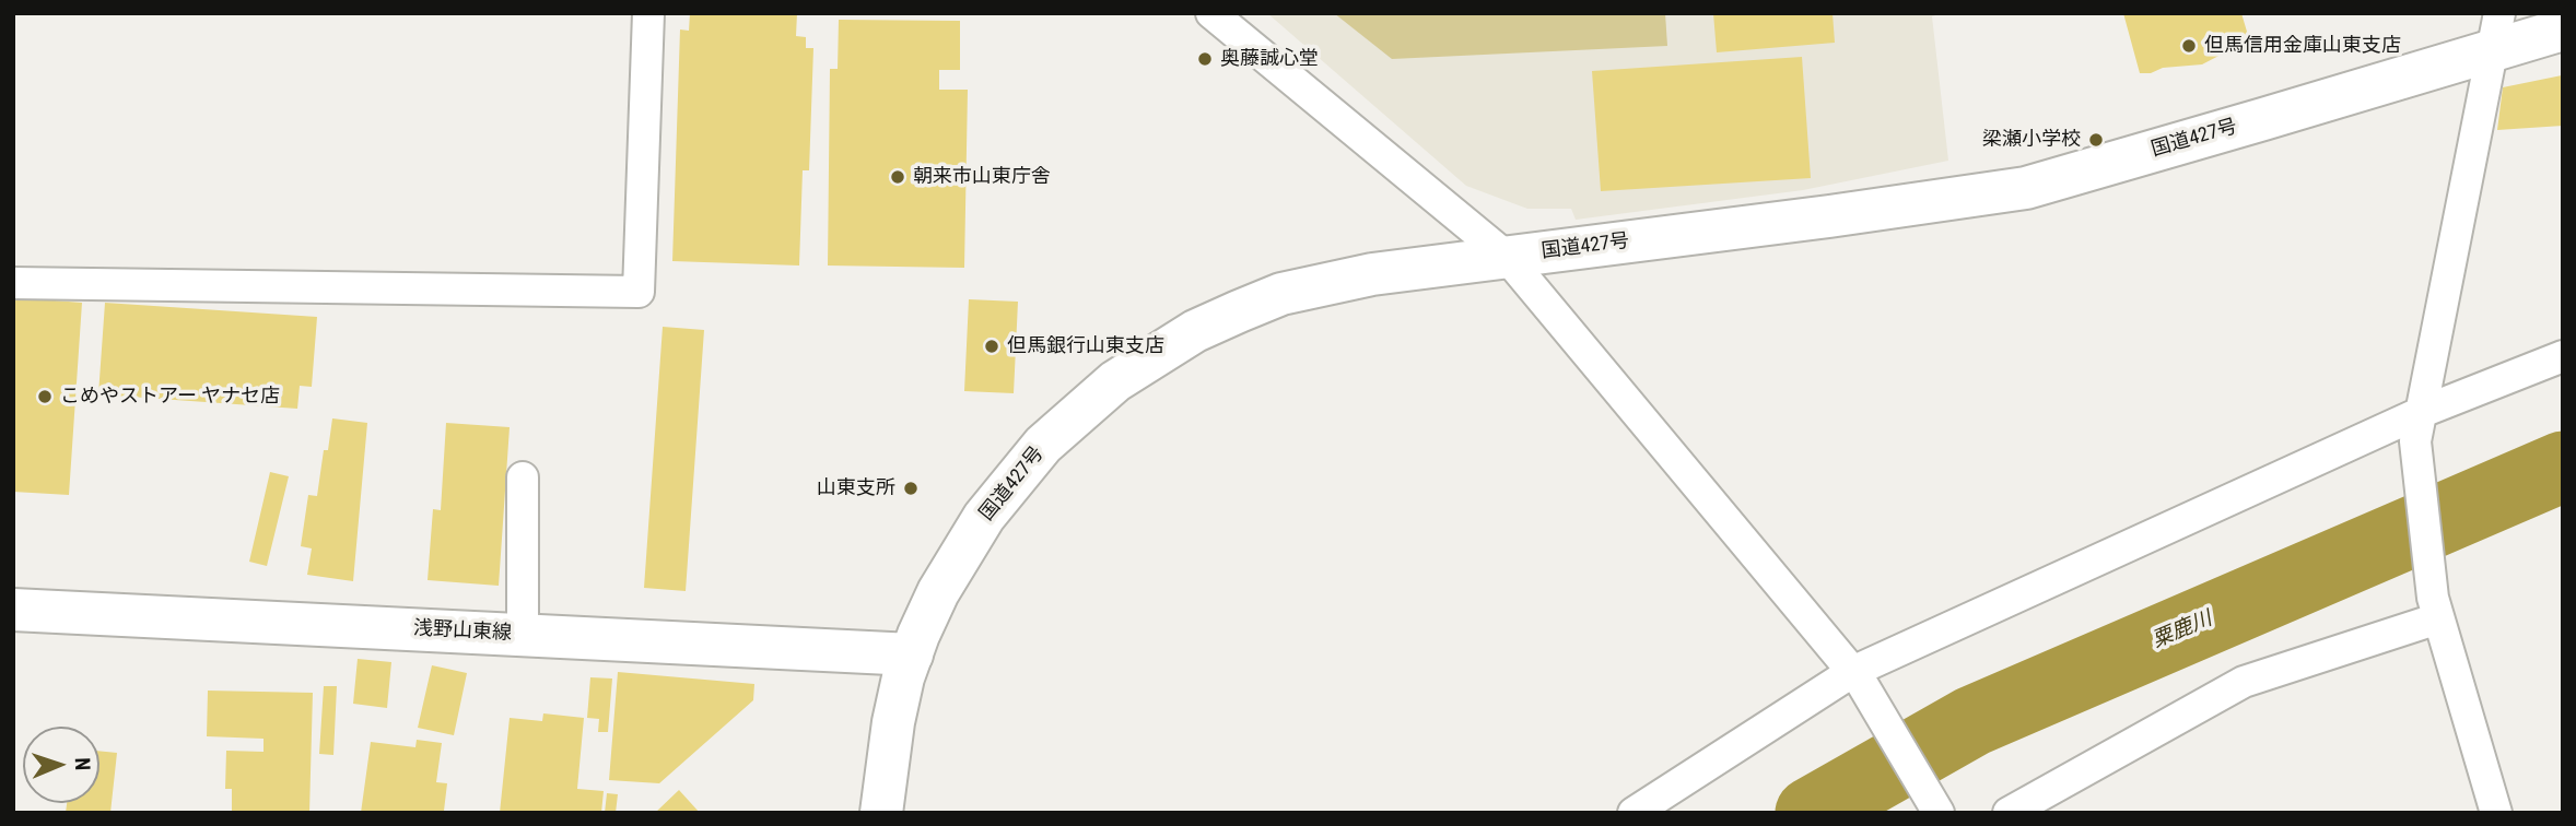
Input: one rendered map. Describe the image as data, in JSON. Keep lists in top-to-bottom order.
{
  "streets": {
    "main road": ["国道427号", "浅野山東線"]
  },
  "crossings": [
    ["国道427号", "浅野山東線"]
  ],
  "water": ["粟鹿川"],
  "places": [
    "但馬信用金庫山東支店",
    "奥藤誠心堂",
    "梁瀬小学校",
    "朝来市山東庁舎",
    "但馬銀行山東支店",
    "こめやストアー ヤナセ店",
    "山東支所"
  ],
  "north": "right"
}
